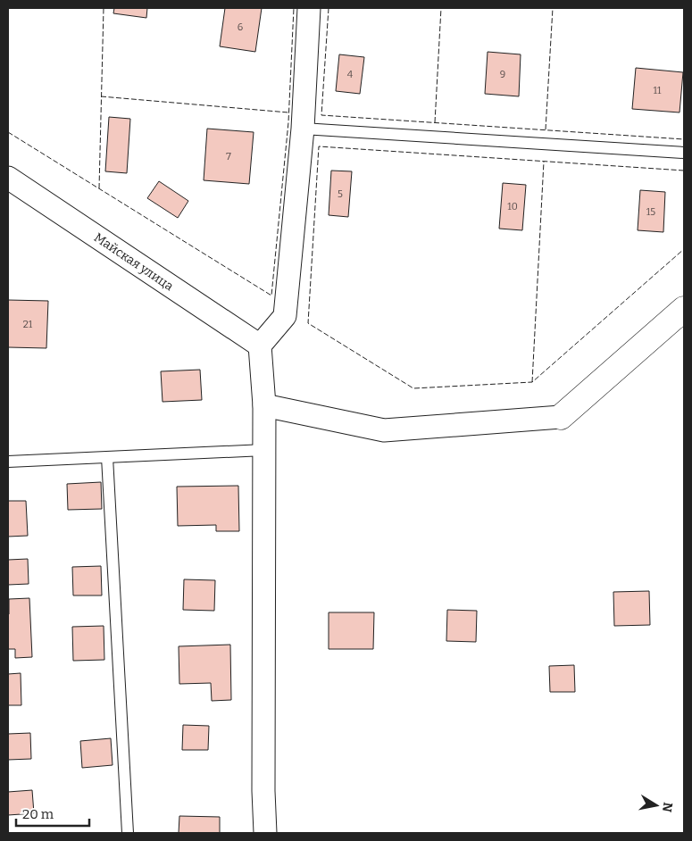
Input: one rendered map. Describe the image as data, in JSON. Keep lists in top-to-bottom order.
{
  "streets": {
    "street": ["Майская улица"]
  },
  "house_numbers": [
    "6",
    "4",
    "9",
    "11",
    "7",
    "5",
    "10",
    "15",
    "21"
  ],
  "scale_bar": "20 m",
  "north": "right"
}
